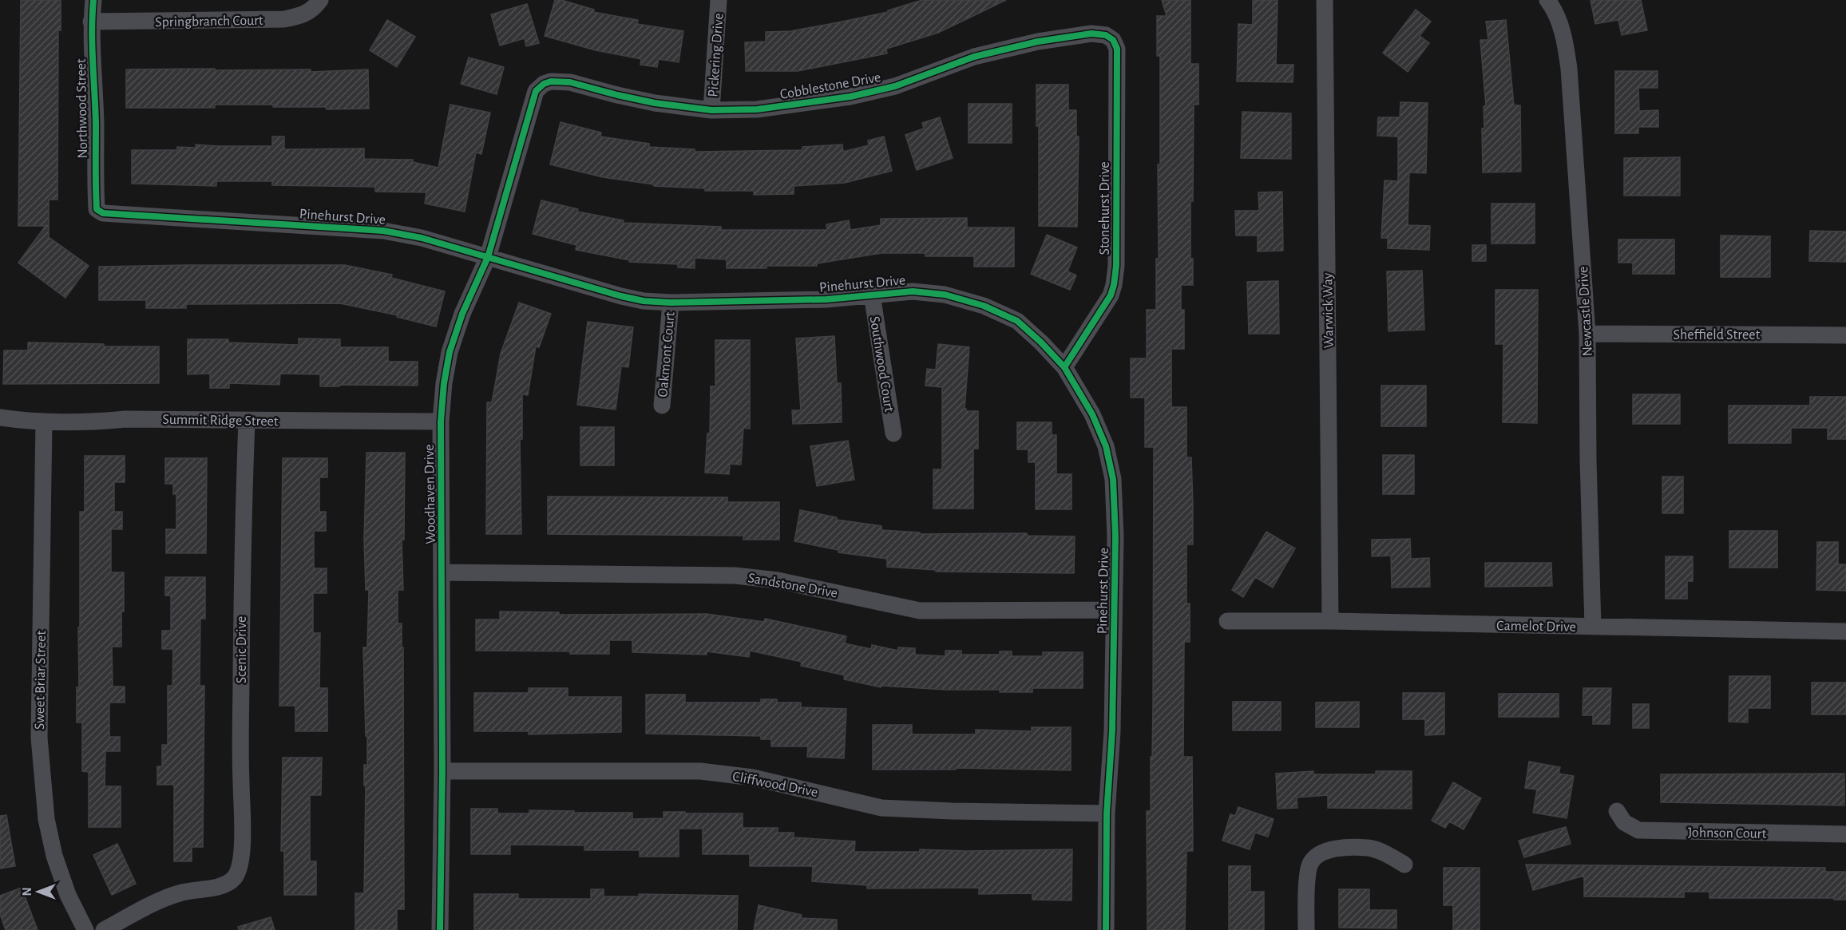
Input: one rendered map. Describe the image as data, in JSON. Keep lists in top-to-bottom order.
{
  "streets": {
    "street": [
      "Springbranch Court",
      "Pickering Drive",
      "Cobblestone Drive",
      "Northwood Street",
      "Stonehurst Drive",
      "Pinehurst Drive",
      "Warwick Way",
      "Newcastle Drive",
      "Sheffield Street",
      "Oakmont Court",
      "Southwood Court",
      "Summit Ridge Street",
      "Woodhaven Drive",
      "Sandstone Drive",
      "Camelot Drive",
      "Scenic Drive",
      "Sweet Briar Street",
      "Cliffwood Drive",
      "Johnson Court"
    ]
  },
  "crossings": [
    ["Springbranch Court", "Northwood Street"],
    ["Pickering Drive", "Cobblestone Drive"],
    ["Cobblestone Drive", "Stonehurst Drive"],
    ["Cobblestone Drive", "Woodhaven Drive"],
    ["Northwood Street", "Pinehurst Drive"],
    ["Stonehurst Drive", "Pinehurst Drive"],
    ["Pinehurst Drive", "Oakmont Court"],
    ["Pinehurst Drive", "Southwood Court"],
    ["Pinehurst Drive", "Woodhaven Drive"],
    ["Pinehurst Drive", "Sandstone Drive"],
    ["Pinehurst Drive", "Cliffwood Drive"],
    ["Warwick Way", "Camelot Drive"],
    ["Newcastle Drive", "Sheffield Street"],
    ["Newcastle Drive", "Camelot Drive"],
    ["Summit Ridge Street", "Woodhaven Drive"],
    ["Summit Ridge Street", "Scenic Drive"],
    ["Summit Ridge Street", "Sweet Briar Street"],
    ["Woodhaven Drive", "Sandstone Drive"],
    ["Woodhaven Drive", "Cliffwood Drive"]
  ],
  "north": "left"
}
